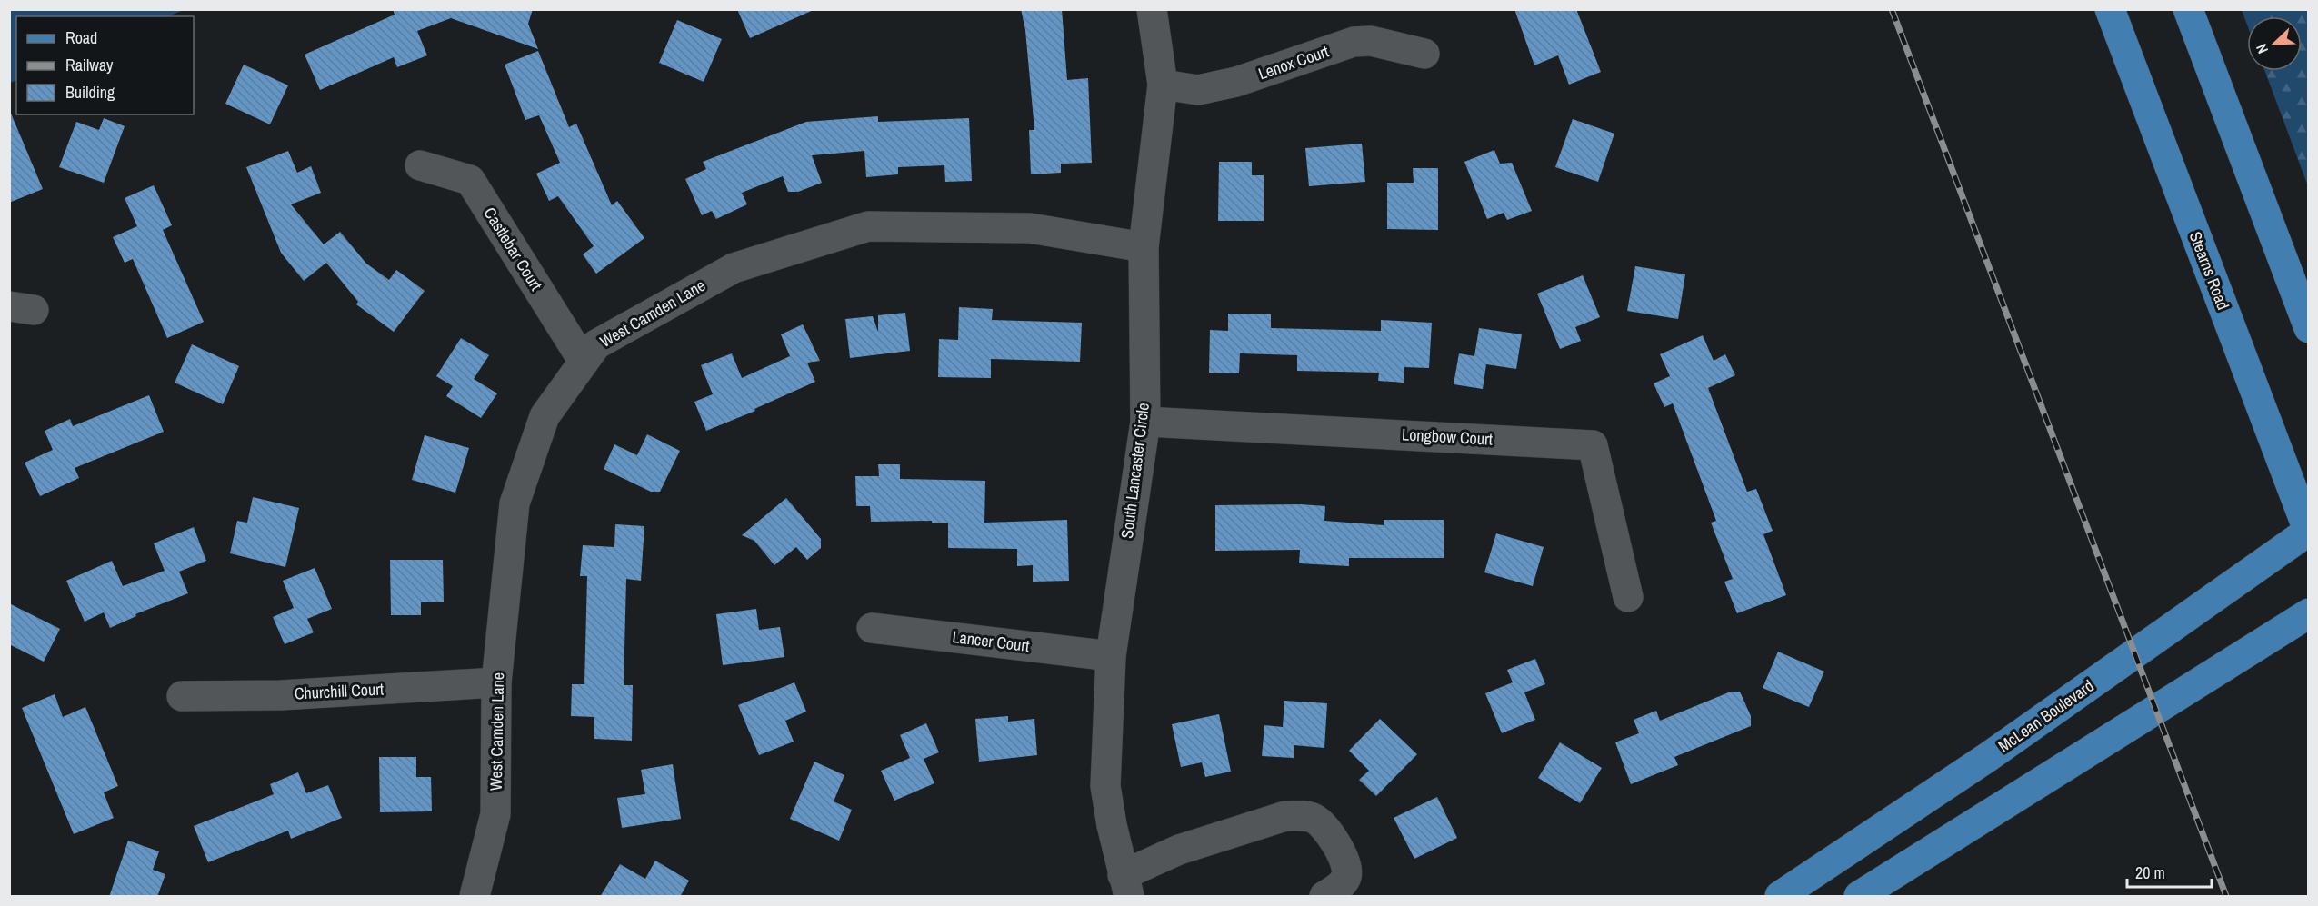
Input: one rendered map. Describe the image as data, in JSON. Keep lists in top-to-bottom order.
{
  "streets": {
    "main road": ["Stearns Road", "McLean Boulevard"],
    "street": [
      "Lenox Court",
      "Castlebar Court",
      "West Camden Lane",
      "Longbow Court",
      "South Lancaster Circle",
      "Lancer Court",
      "Churchill Court"
    ]
  },
  "crossings": [
    ["Lenox Court", "South Lancaster Circle"],
    ["Castlebar Court", "West Camden Lane"],
    ["Stearns Road", "McLean Boulevard"],
    ["West Camden Lane", "South Lancaster Circle"],
    ["West Camden Lane", "Churchill Court"],
    ["Longbow Court", "South Lancaster Circle"],
    ["South Lancaster Circle", "Lancer Court"]
  ],
  "legend": ["Road", "Railway", "Building"],
  "scale_bar": "20 m",
  "north": "bottom left"
}
